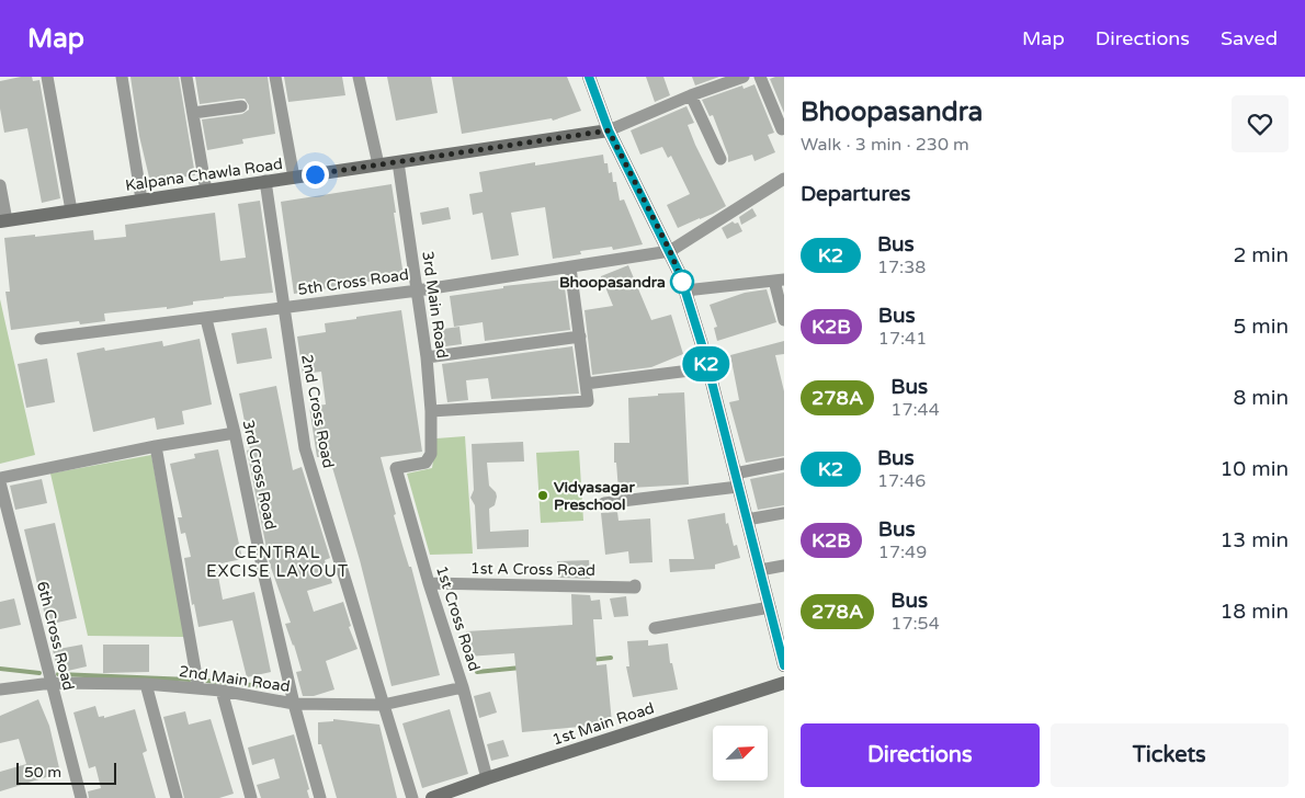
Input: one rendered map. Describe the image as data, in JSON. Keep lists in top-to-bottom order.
{
  "streets": {
    "street": [
      "Kalpana Chawla Road",
      "5th Cross Road",
      "3rd Main Road",
      "2nd Cross Road",
      "3rd Cross Road",
      "1st A Cross Road",
      "1st Cross Road",
      "6th Cross Road",
      "2nd Main Road",
      "1st Main Road"
    ]
  },
  "crossings": [
    ["Kalpana Chawla Road", "3rd Main Road"],
    ["Kalpana Chawla Road", "2nd Cross Road"],
    ["5th Cross Road", "3rd Main Road"],
    ["5th Cross Road", "2nd Cross Road"],
    ["5th Cross Road", "3rd Cross Road"],
    ["3rd Main Road", "1st Cross Road"],
    ["2nd Cross Road", "2nd Main Road"],
    ["3rd Cross Road", "2nd Main Road"],
    ["1st A Cross Road", "1st Cross Road"],
    ["1st Cross Road", "2nd Main Road"],
    ["1st Cross Road", "1st Main Road"],
    ["6th Cross Road", "2nd Main Road"]
  ],
  "districts": ["CENTRAL EXCISE LAYOUT"],
  "places": ["Bhoopasandra", "Vidyasagar Preschool"],
  "lines": ["bus line K2"],
  "scale_bar": "50 m",
  "north": "top right",
  "page": {
    "header": "Map",
    "nav": ["Map", "Directions", "Saved"],
    "on_map": "K2",
    "heading": [
      ["Bhoopasandra", "Walk · 3 min · 230 m"],
      "Departures"
    ],
    "list": [
      {
        "mark": "K2",
        "name": "Bus",
        "note": "17:38",
        "value": "2 min"
      },
      {
        "mark": "K2B",
        "name": "Bus",
        "note": "17:41",
        "value": "5 min"
      },
      {
        "mark": "278A",
        "name": "Bus",
        "note": "17:44",
        "value": "8 min"
      },
      {
        "mark": "K2",
        "name": "Bus",
        "note": "17:46",
        "value": "10 min"
      },
      {
        "mark": "K2B",
        "name": "Bus",
        "note": "17:49",
        "value": "13 min"
      },
      {
        "mark": "278A",
        "name": "Bus",
        "note": "17:54",
        "value": "18 min"
      }
    ],
    "buttons": ["Directions", "Tickets"],
    "scale": "50 m"
  }
}
